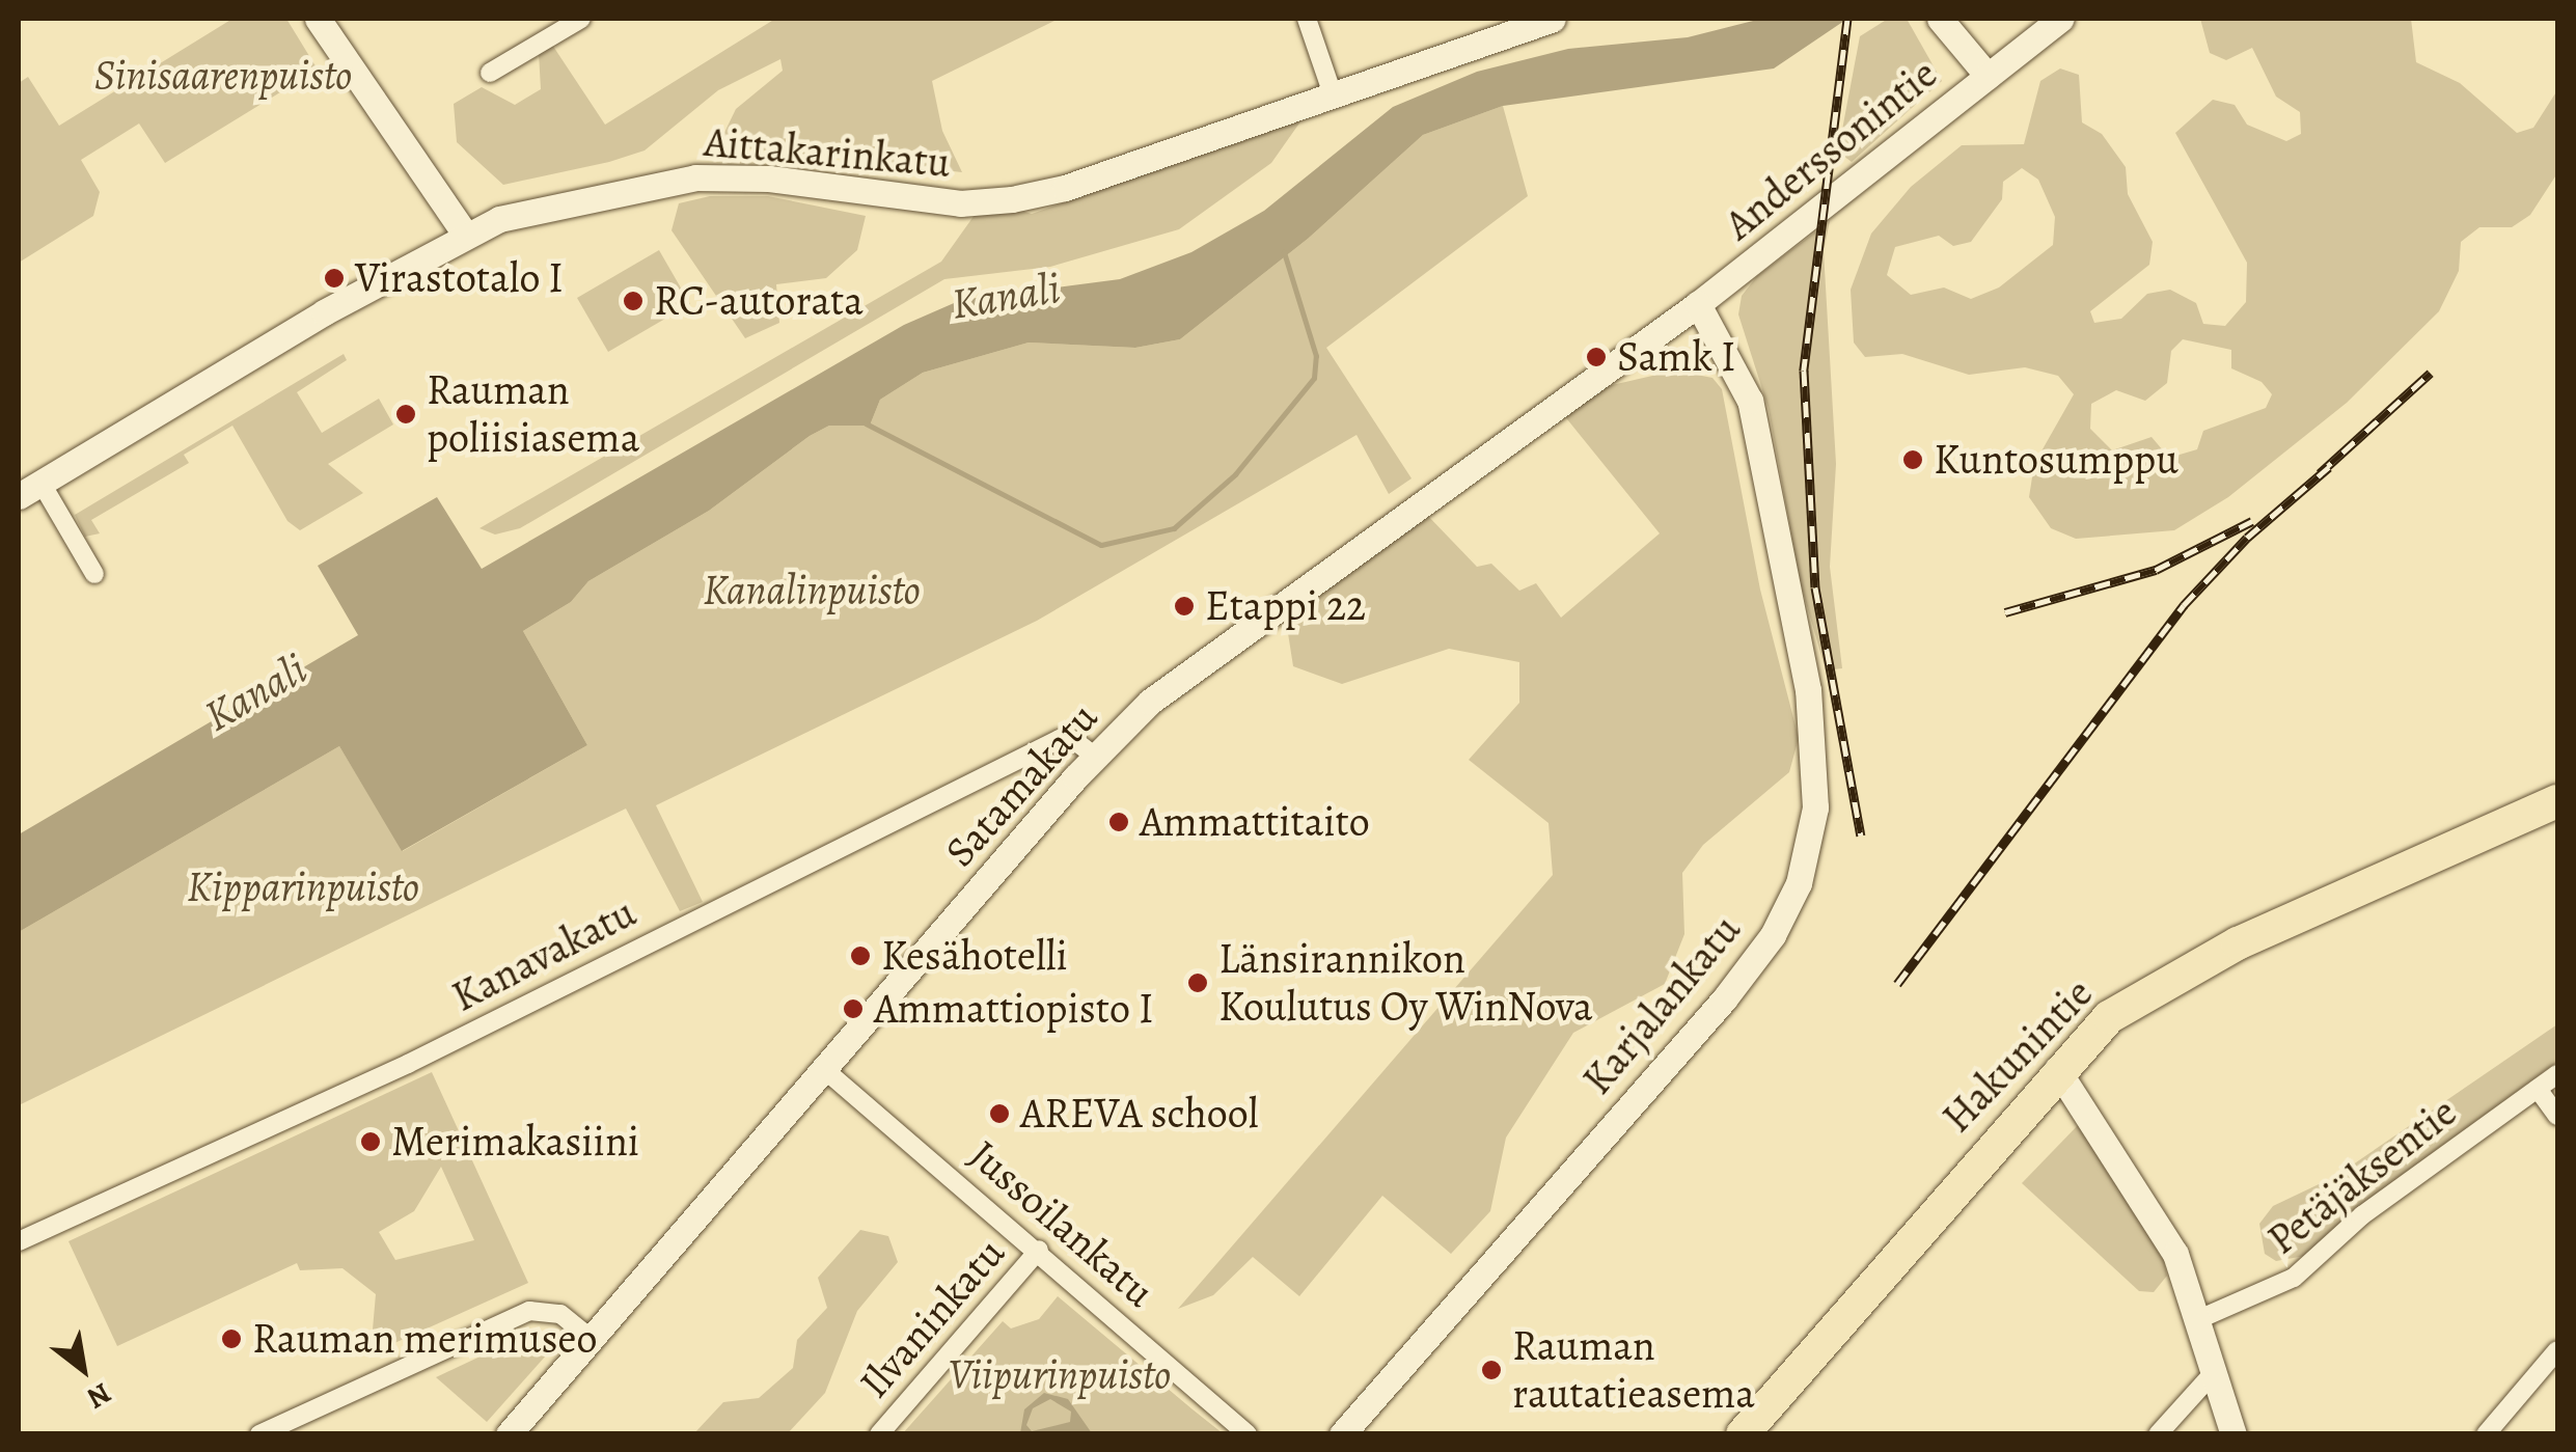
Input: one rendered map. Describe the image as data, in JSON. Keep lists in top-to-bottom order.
{
  "streets": {
    "highway": ["Hakunintie"],
    "main road": [
      "Anderssonintie",
      "Aittakarinkatu",
      "Satamakatu",
      "Karjalankatu"
    ],
    "street": [
      "Kanavakatu",
      "Petäjäksentie",
      "Jussoilankatu",
      "Ilvaninkatu"
    ]
  },
  "crossings": [
    ["Anderssonintie", "Satamakatu"],
    ["Anderssonintie", "Karjalankatu"],
    ["Satamakatu", "Kanavakatu"],
    ["Satamakatu", "Karjalankatu"],
    ["Satamakatu", "Jussoilankatu"],
    ["Jussoilankatu", "Ilvaninkatu"]
  ],
  "water": ["Kanali"],
  "parks": [
    "Sinisaarenpuisto",
    "Kanalinpuisto",
    "Kipparinpuisto",
    "Viipurinpuisto"
  ],
  "places": [
    "Virastotalo I",
    "RC-autorata",
    "Samk I",
    "Rauman poliisiasema",
    "Kuntosumppu",
    "Etappi 22",
    "Ammattitaito",
    "Kesähotelli",
    "Länsirannikon Koulutus Oy WinNova",
    "Ammattiopisto I",
    "AREVA school",
    "Merimakasiini",
    "Rauman merimuseo",
    "Rauman rautatieasema"
  ],
  "north": "bottom right"
}
